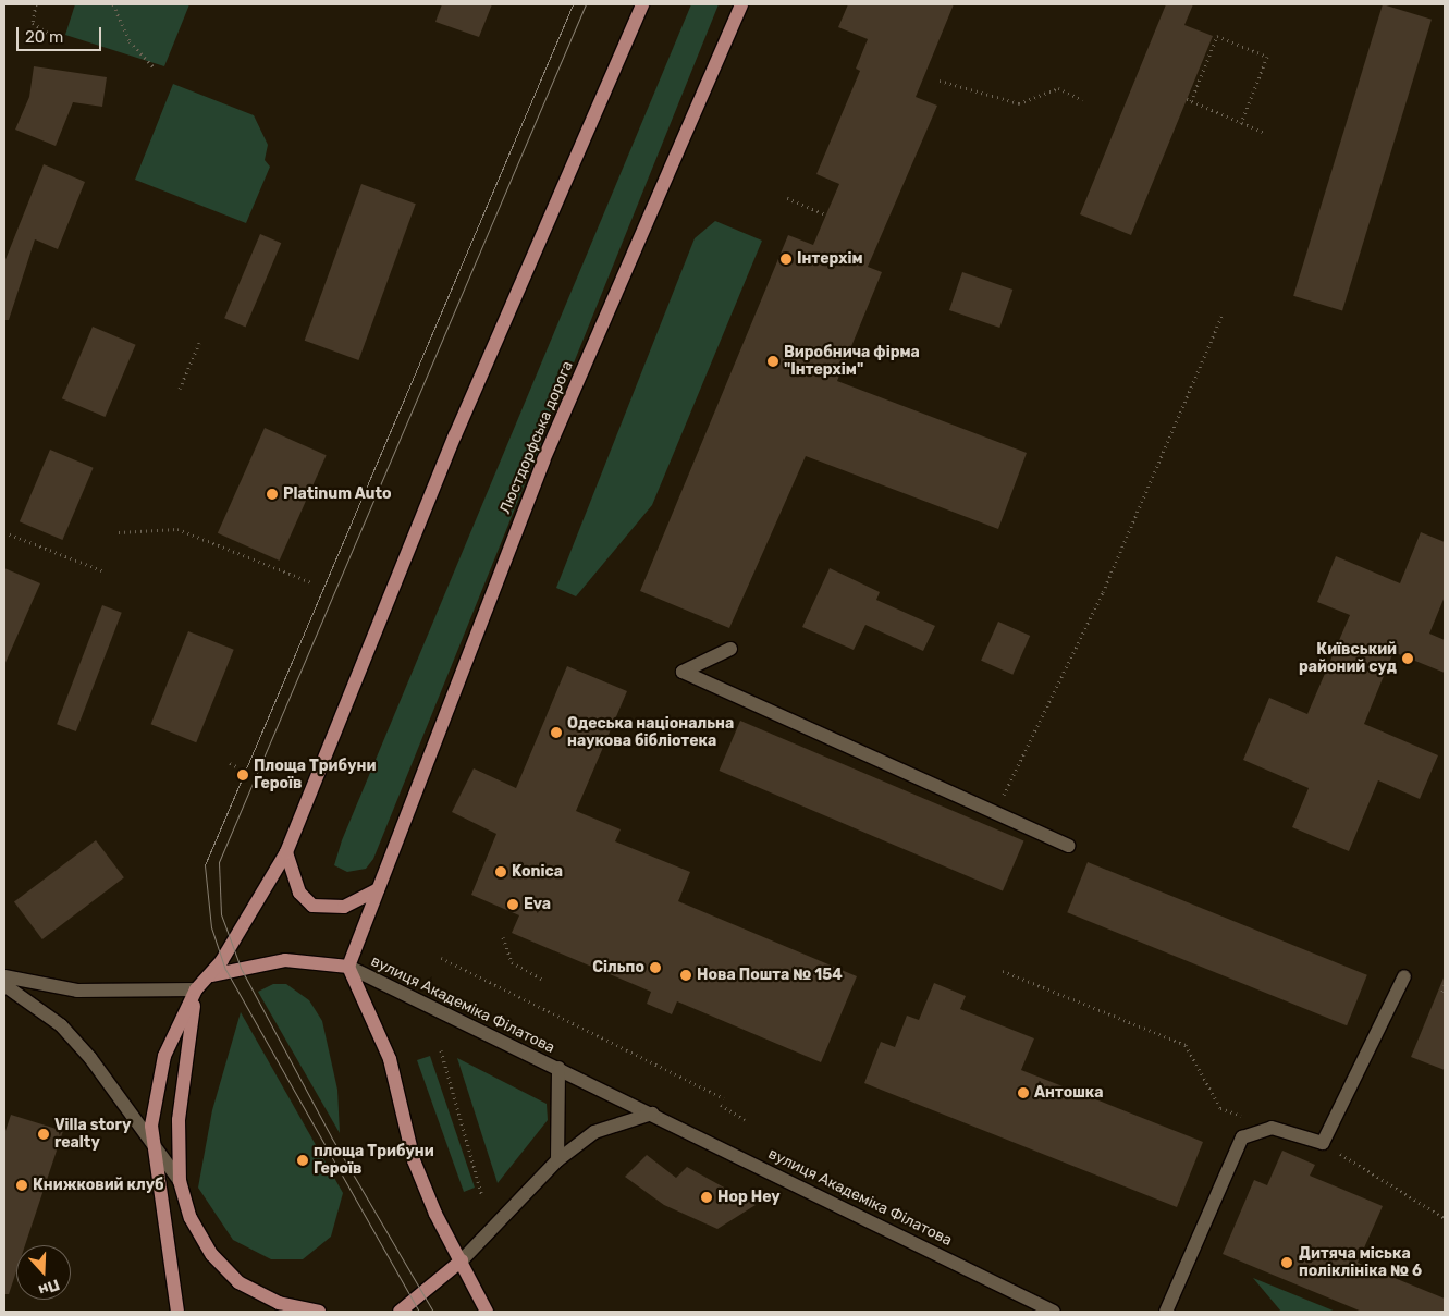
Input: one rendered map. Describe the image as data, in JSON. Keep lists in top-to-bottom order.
{
  "streets": {
    "main road": ["Люстдорфська дорога", "вулиця Академіка Філатова"]
  },
  "crossings": [
    ["Люстдорфська дорога", "вулиця Академіка Філатова"]
  ],
  "places": [
    "Інтерхім",
    "Виробнича фірма \"Інтерхім\"",
    "Platinum Auto",
    "Київський районий суд",
    "Одеська національна наукова бібліотека",
    "Площа Трибуни Героїв",
    "Konica",
    "Eva",
    "Сільпо",
    "Нова Пошта № 154",
    "Антошка",
    "Villa story realty",
    "площа Трибуни Героїв",
    "Книжковий клуб",
    "Hop Hey",
    "Дитяча міська поліклініка № 6"
  ],
  "scale_bar": "20 m",
  "north": "bottom"
}
